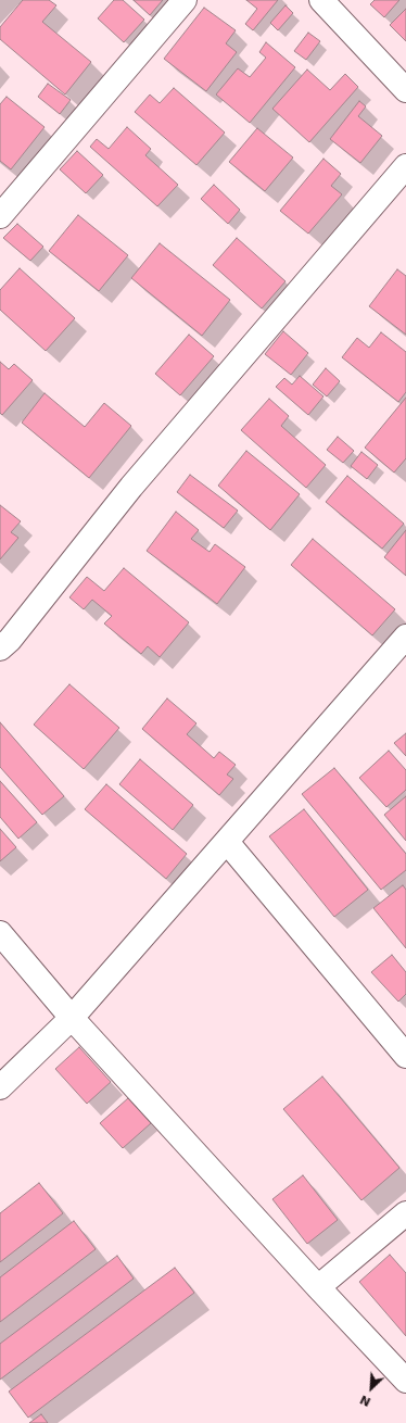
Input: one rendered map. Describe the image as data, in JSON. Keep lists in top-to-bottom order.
{
  "north": "bottom left"
}
